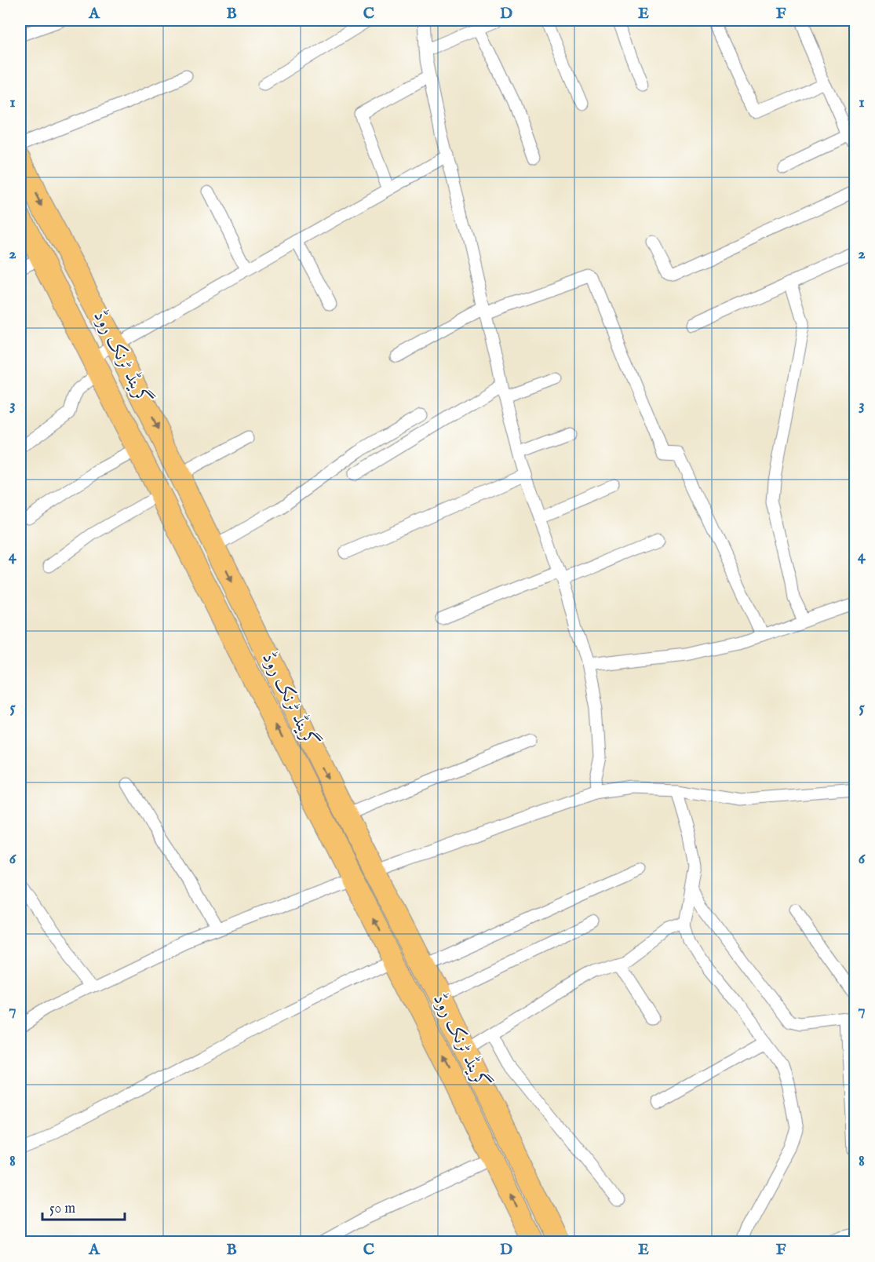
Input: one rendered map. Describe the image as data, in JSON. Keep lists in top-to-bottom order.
{
  "streets": {
    "highway": ["گرینڈ ٹرنک روڈ"]
  },
  "scale_bar": "50 m",
  "grid": {
    "columns": [
      "A",
      "B",
      "C",
      "D",
      "E",
      "F"
    ],
    "rows": [
      "1",
      "2",
      "3",
      "4",
      "5",
      "6",
      "7",
      "8"
    ]
  }
}
